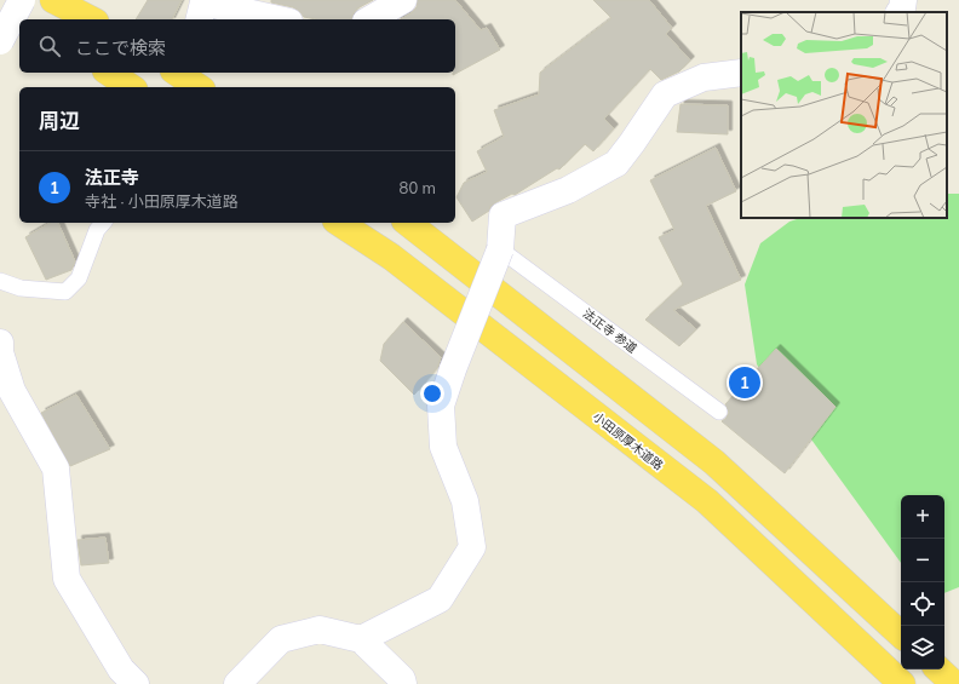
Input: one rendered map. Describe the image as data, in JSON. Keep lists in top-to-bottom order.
{
  "streets": {
    "highway": ["小田原厚木道路"],
    "lane": ["法正寺 参道"]
  },
  "page": {
    "search": "ここで検索",
    "heading": "周辺",
    "list": [
      {
        "mark": "1",
        "name": "法正寺",
        "note": "寺社 · 小田原厚木道路",
        "value": "80 m"
      }
    ],
    "pins": "1",
    "map_buttons": ["+", "−"]
  }
}
